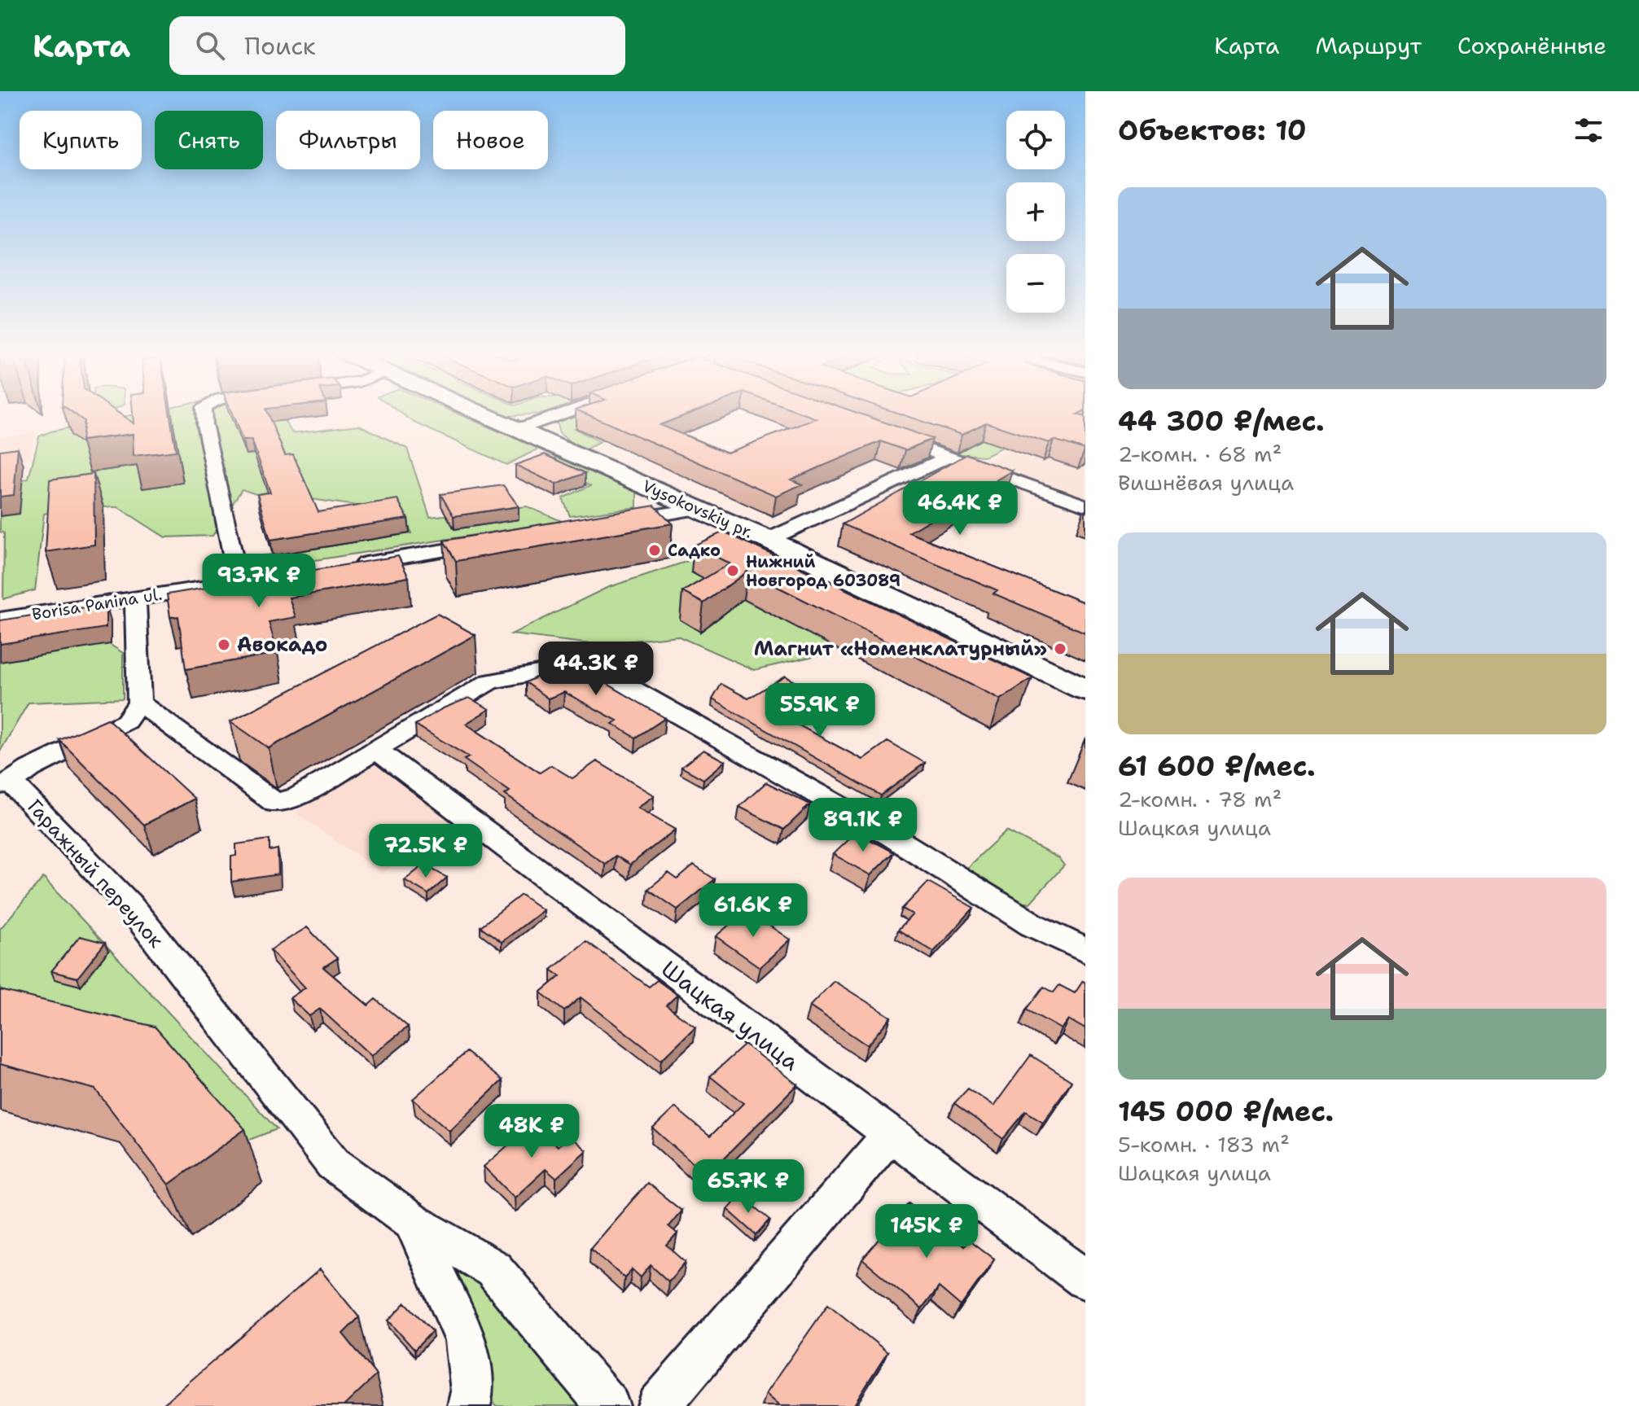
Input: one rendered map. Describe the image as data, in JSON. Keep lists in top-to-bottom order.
{
  "streets": {
    "street": [
      "Vysokovskiy pr.",
      "Borisa Panina ul.",
      "Гаражный переулок",
      "Шацкая улица"
    ]
  },
  "places": [
    "Садко",
    "Нижний Новгород 603089",
    "Авокадо",
    "Магнит «Номенклатурный»"
  ],
  "page": {
    "header": "Карта",
    "search": "Поиск",
    "nav": ["Карта", "Маршрут", "Сохранённые"],
    "heading": "Объектов: 10",
    "map_buttons": ["+", "−"],
    "chip": [
      "Купить",
      "Снять",
      "Фильтры",
      "Новое"
    ],
    "list": [
      {
        "name": "44 300 ₽/мес.",
        "note": "2-комн. · 68 m² · Вишнёвая улица"
      },
      {
        "name": "61 600 ₽/мес.",
        "note": "2-комн. · 78 m² · Шацкая улица"
      },
      {
        "name": "145 000 ₽/мес.",
        "note": "5-комн. · 183 m² · Шацкая улица"
      }
    ],
    "price": [
      "46.4K ₽",
      "93.7K ₽",
      "44.3K ₽",
      "55.9K ₽",
      "89.1K ₽",
      "72.5K ₽",
      "61.6K ₽",
      "48K ₽",
      "65.7K ₽",
      "145K ₽"
    ]
  }
}
